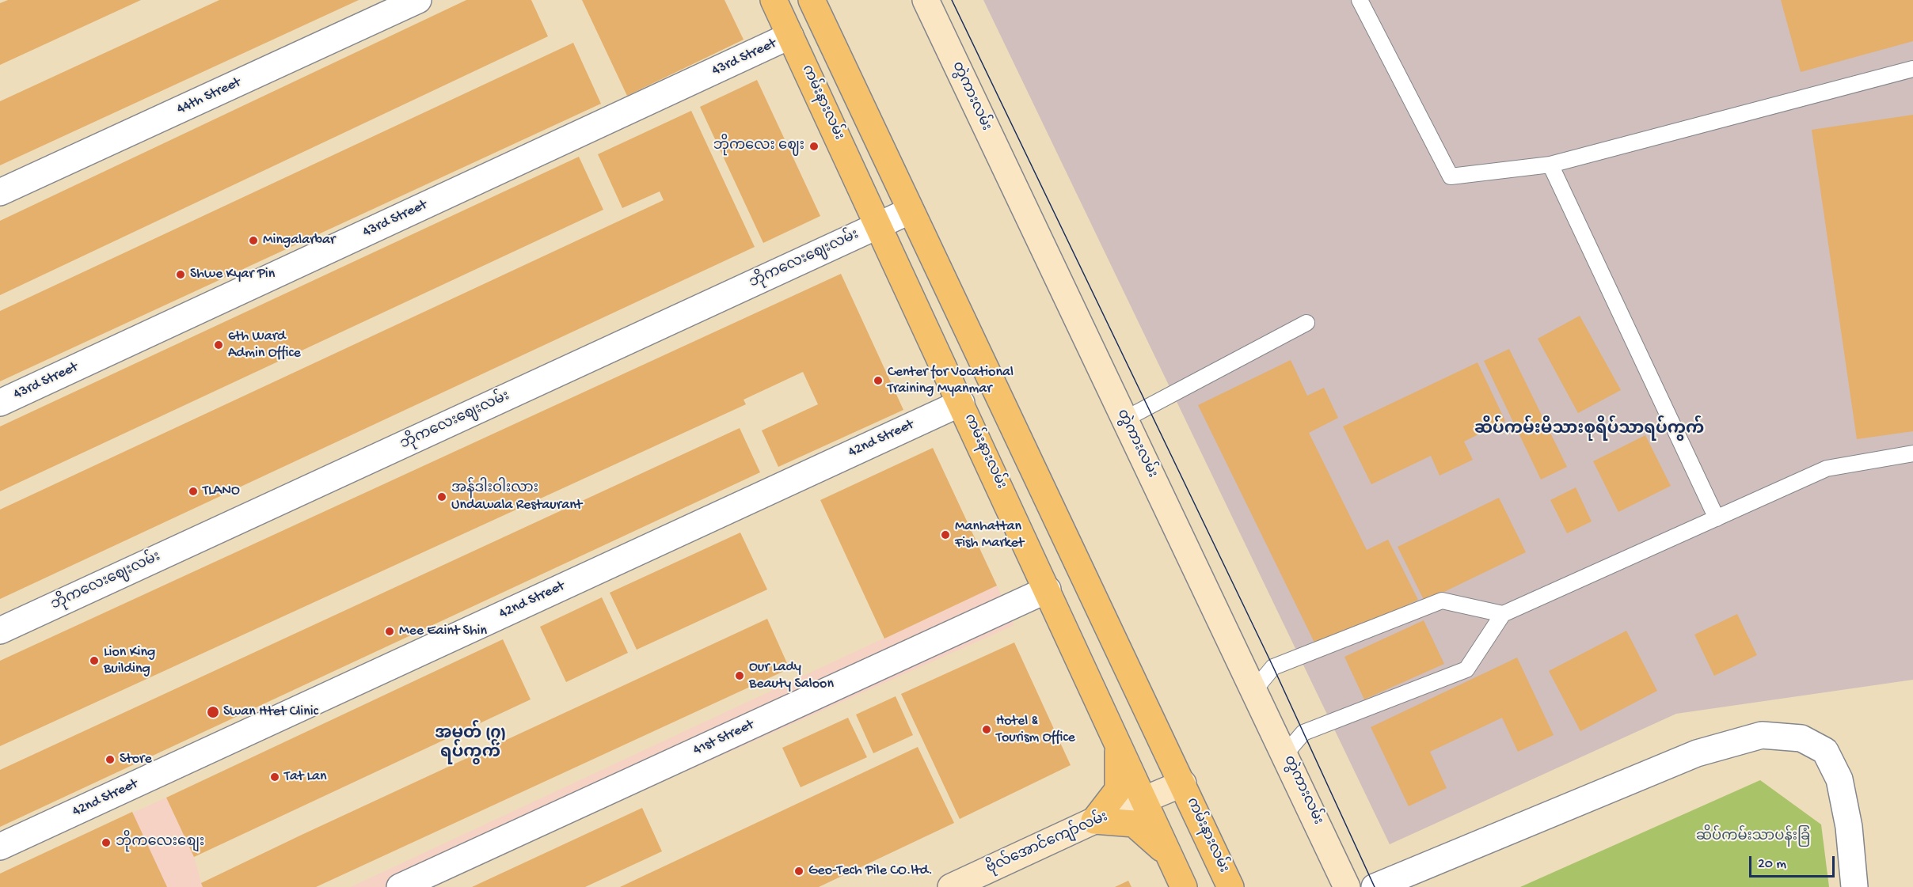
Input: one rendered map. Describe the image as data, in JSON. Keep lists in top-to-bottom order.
{
  "streets": {
    "main road": ["တွဲကားလမ်း", "ကမ်းနားလမ်း", "ဗိုလ်အောင်ကျော်လမ်း"],
    "street": [
      "43rd Street",
      "44th Street",
      "ဘိုကလေးဈေးလမ်း",
      "42nd Street",
      "41st Street"
    ]
  },
  "crossings": [
    ["43rd Street", "ကမ်းနားလမ်း"],
    ["ကမ်းနားလမ်း", "ဘိုကလေးဈေးလမ်း"],
    ["ကမ်းနားလမ်း", "42nd Street"],
    ["ကမ်းနားလမ်း", "41st Street"],
    ["ကမ်းနားလမ်း", "ဗိုလ်အောင်ကျော်လမ်း"]
  ],
  "districts": ["ဆိပ်ကမ်းမိသားစုရိပ်သာရပ်ကွက်", "အမှတ် (၇) ရပ်ကွက်"],
  "parks": ["ဆိပ်ကမ်းသာပန်းခြံ"],
  "places": [
    "ဘိုကလေး ဈေး",
    "Mingalarbar",
    "Shwe Kyar Pin",
    "6th Ward Admin Office",
    "Center for Vocational Training Myanmar",
    "TLANO",
    "အန်ဒါးဝါးလား Undawala Restaurant",
    "Manhattan Fish Market",
    "Mee Eaint Shin",
    "Lion King Building",
    "Our Lady Beauty Saloon",
    "Swan Htet Clinic",
    "Hotel & Tourism Office",
    "Store",
    "Tat Lan",
    "ဘိုကလေးစျေး",
    "Geo-Tech Pile CO.ltd."
  ],
  "scale_bar": "20 m"
}
